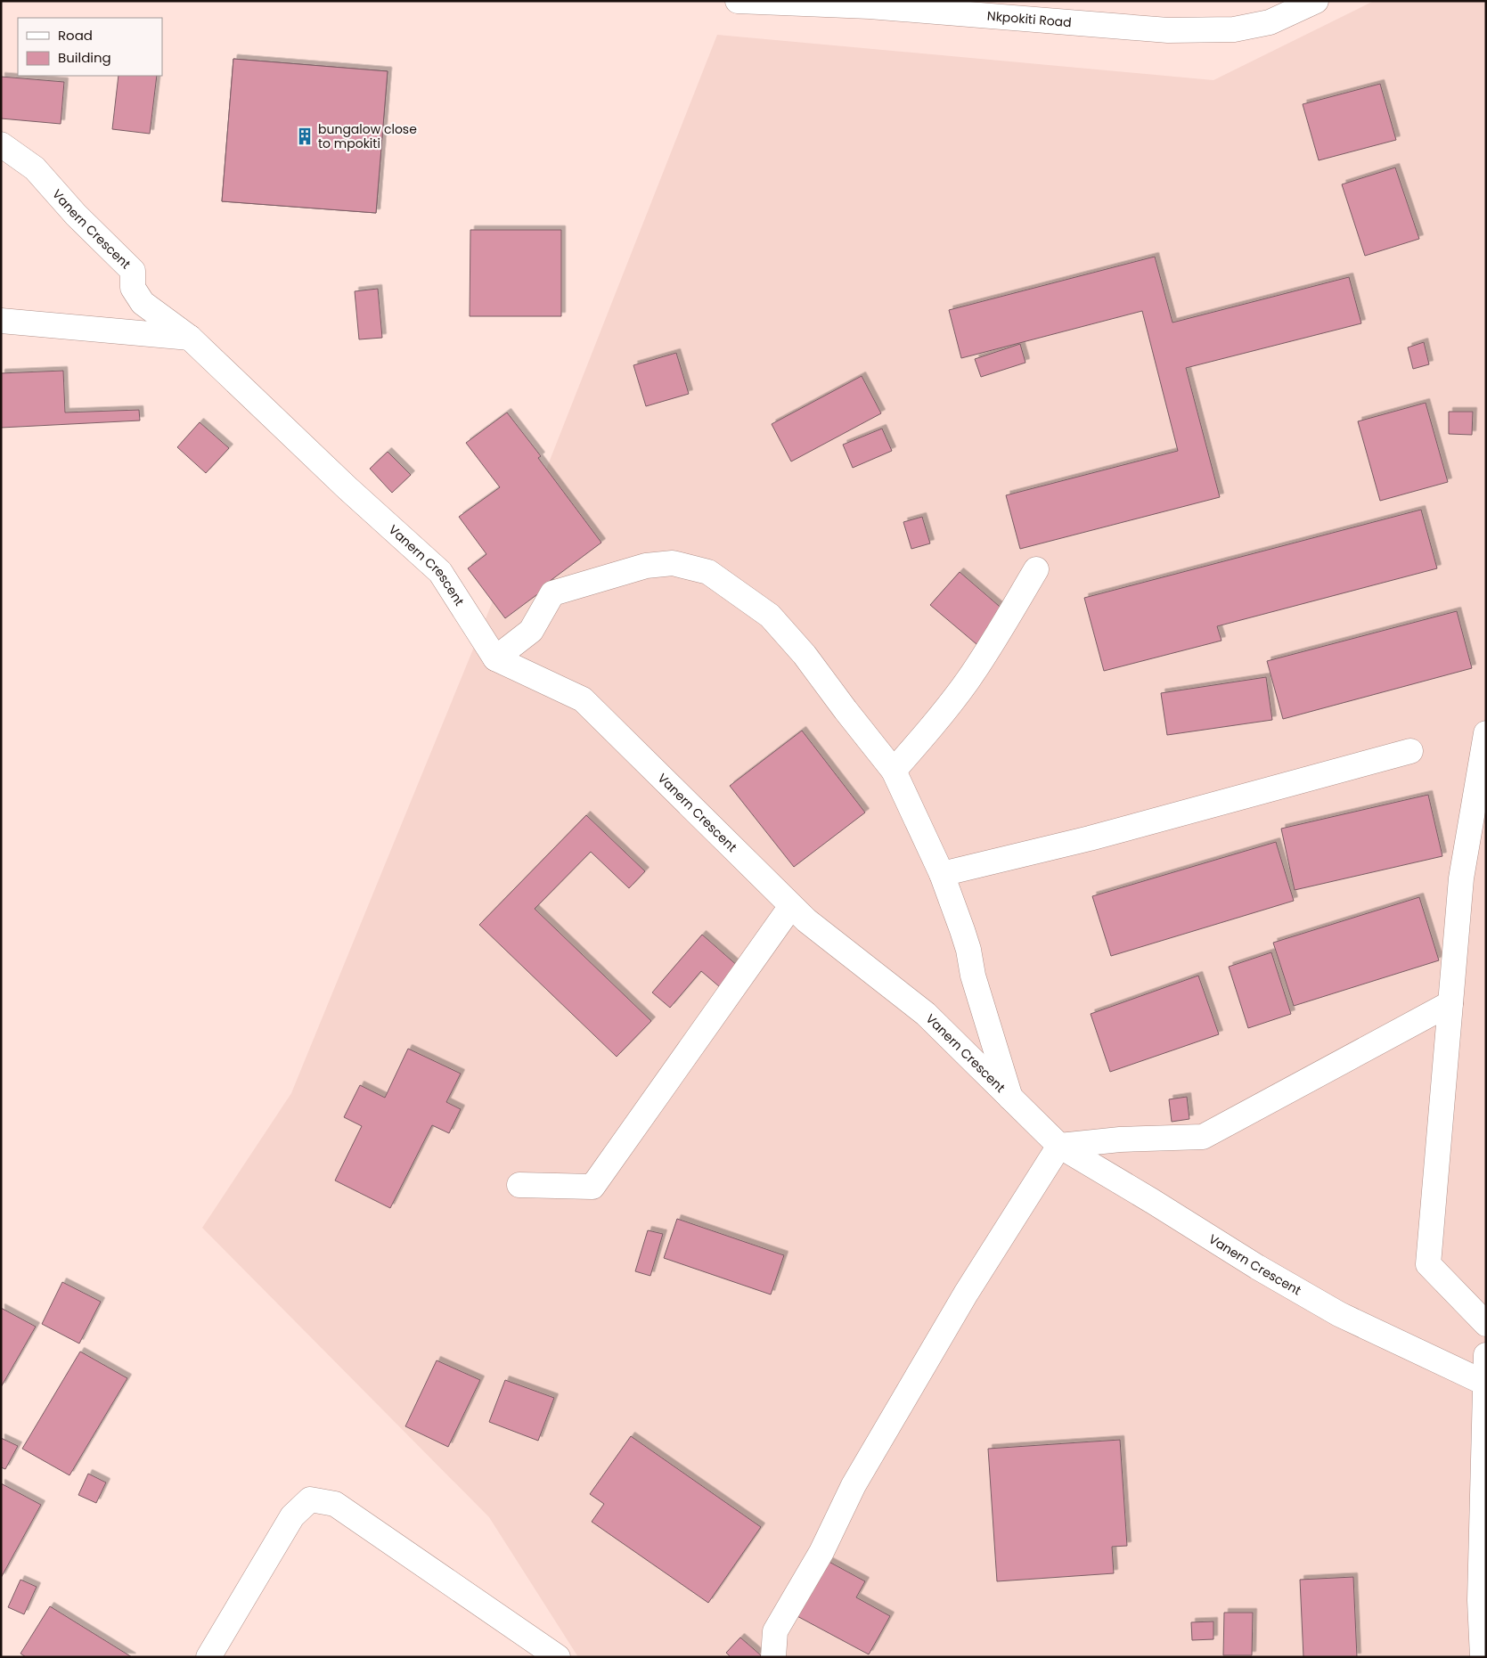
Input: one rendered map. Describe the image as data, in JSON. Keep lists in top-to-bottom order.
{
  "streets": {
    "street": ["Nkpokiti Road", "Vanern Crescent"]
  },
  "places": {
    "building": ["bungalow close to mpokiti"]
  },
  "legend": ["Road", "Building"]
}
